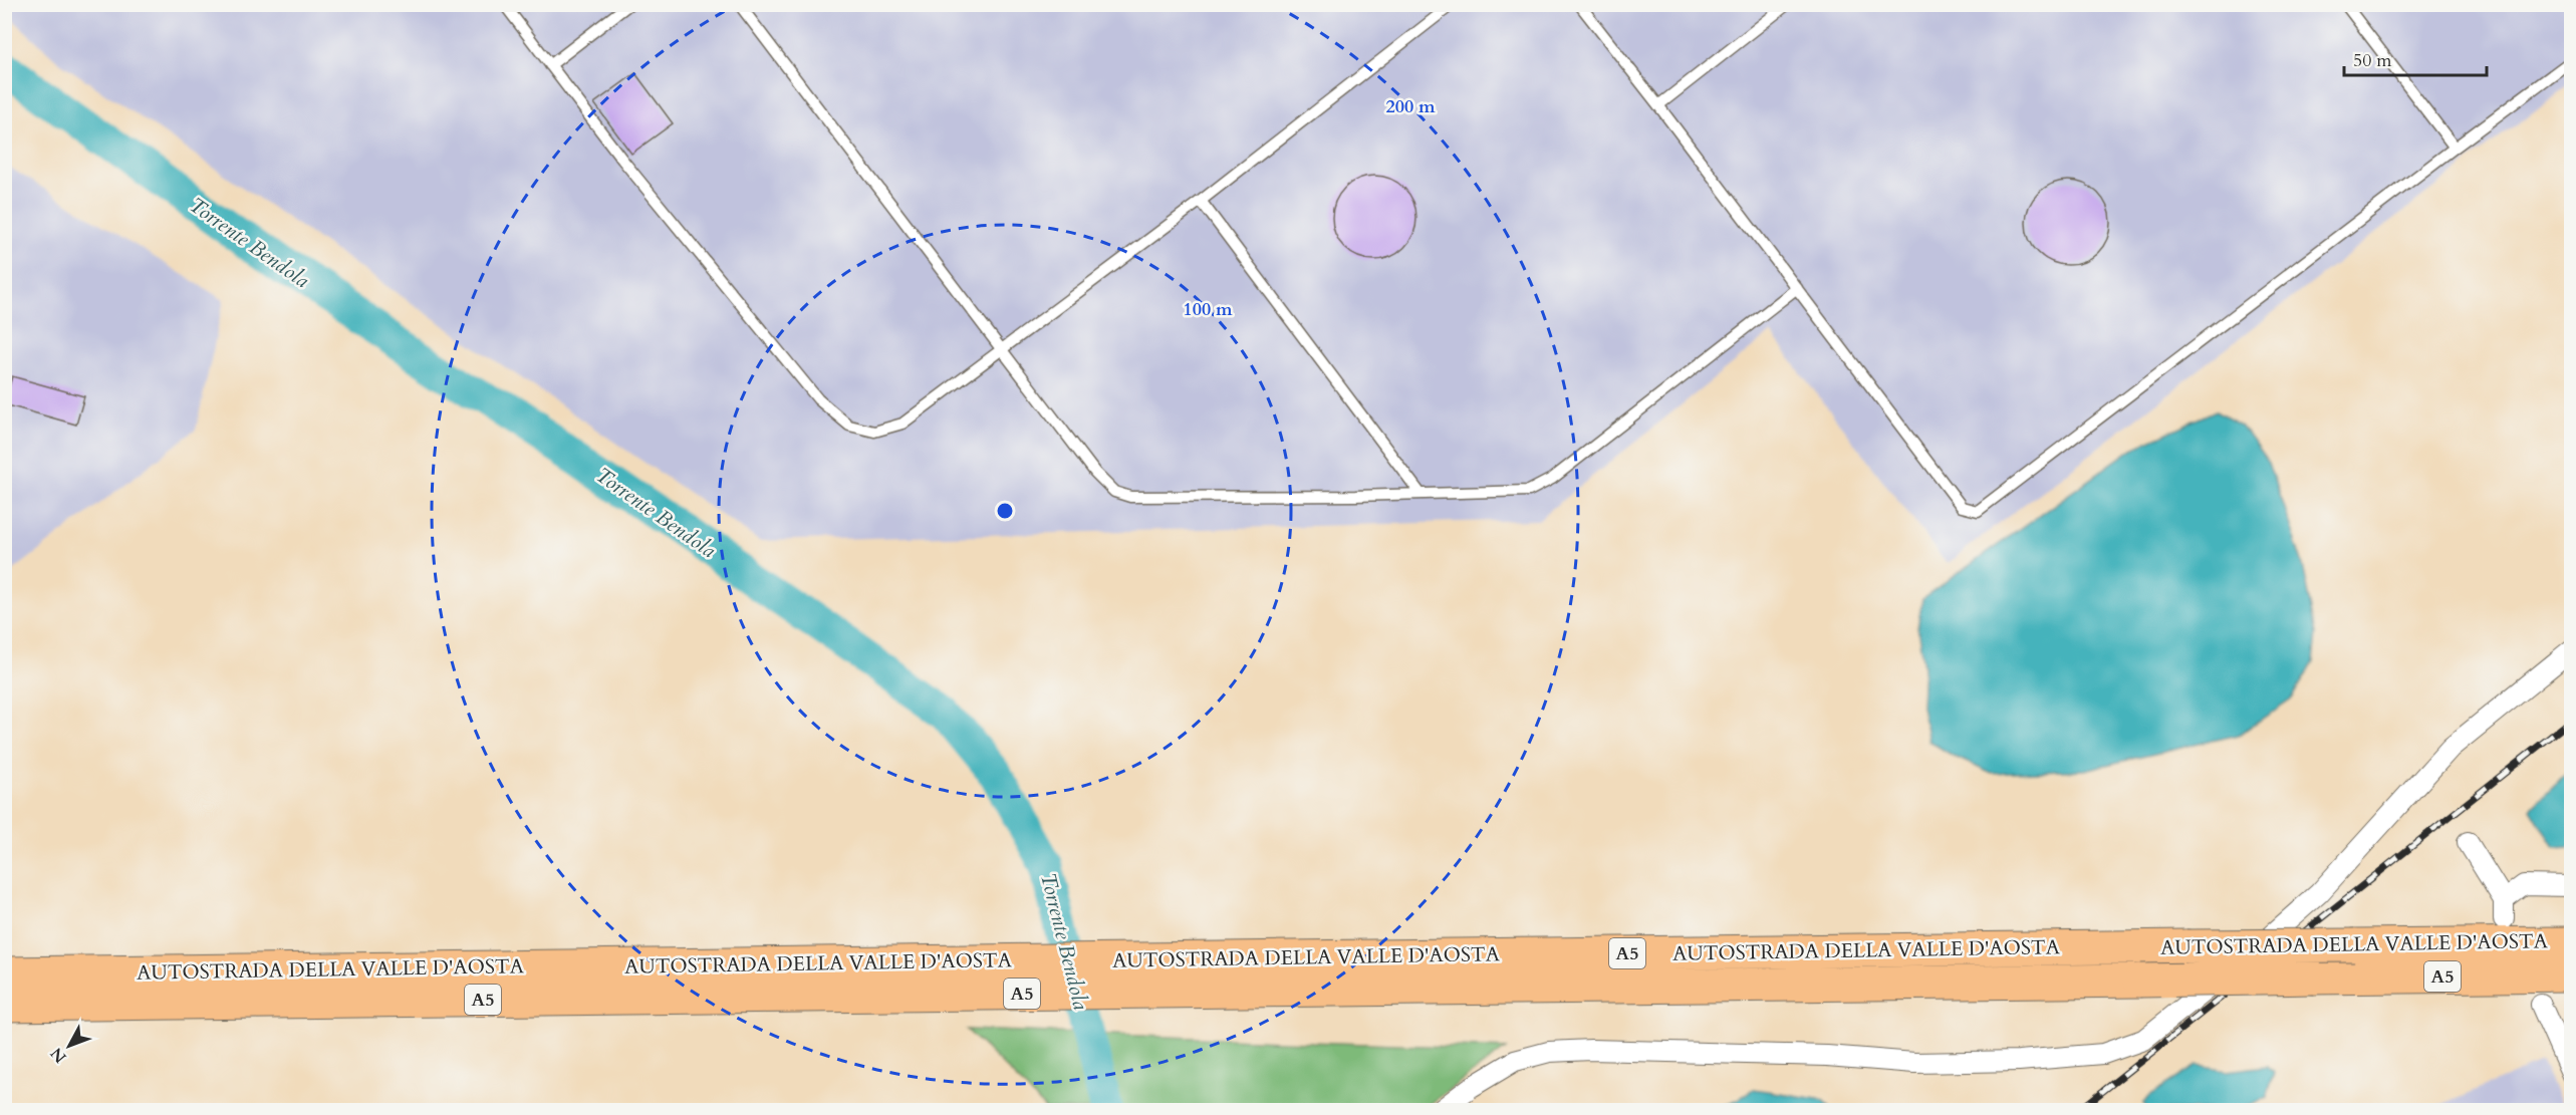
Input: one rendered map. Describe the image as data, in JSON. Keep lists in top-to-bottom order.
{
  "streets": {
    "highway": ["AUTOSTRADA DELLA VALLE D'AOSTA", "A5"]
  },
  "water": ["Torrente Bendola"],
  "scale_bar": "50 m",
  "north": "bottom left",
  "rings": ["200 m", "100 m"]
}
